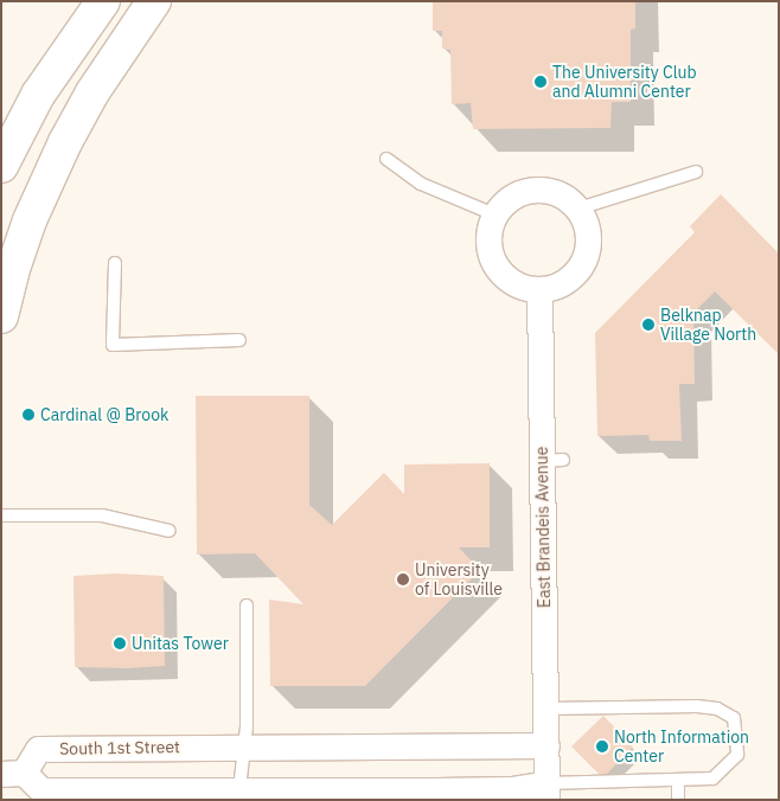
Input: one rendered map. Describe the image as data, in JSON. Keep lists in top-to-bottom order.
{
  "streets": {
    "street": ["East Brandeis Avenue", "South 1st Street"]
  },
  "crossings": [
    ["East Brandeis Avenue", "South 1st Street"]
  ],
  "places": [
    "The University Club and Alumni Center",
    "Belknap Village North",
    "Cardinal @ Brook",
    "University of Louisville",
    "Unitas Tower",
    "North Information Center"
  ]
}
